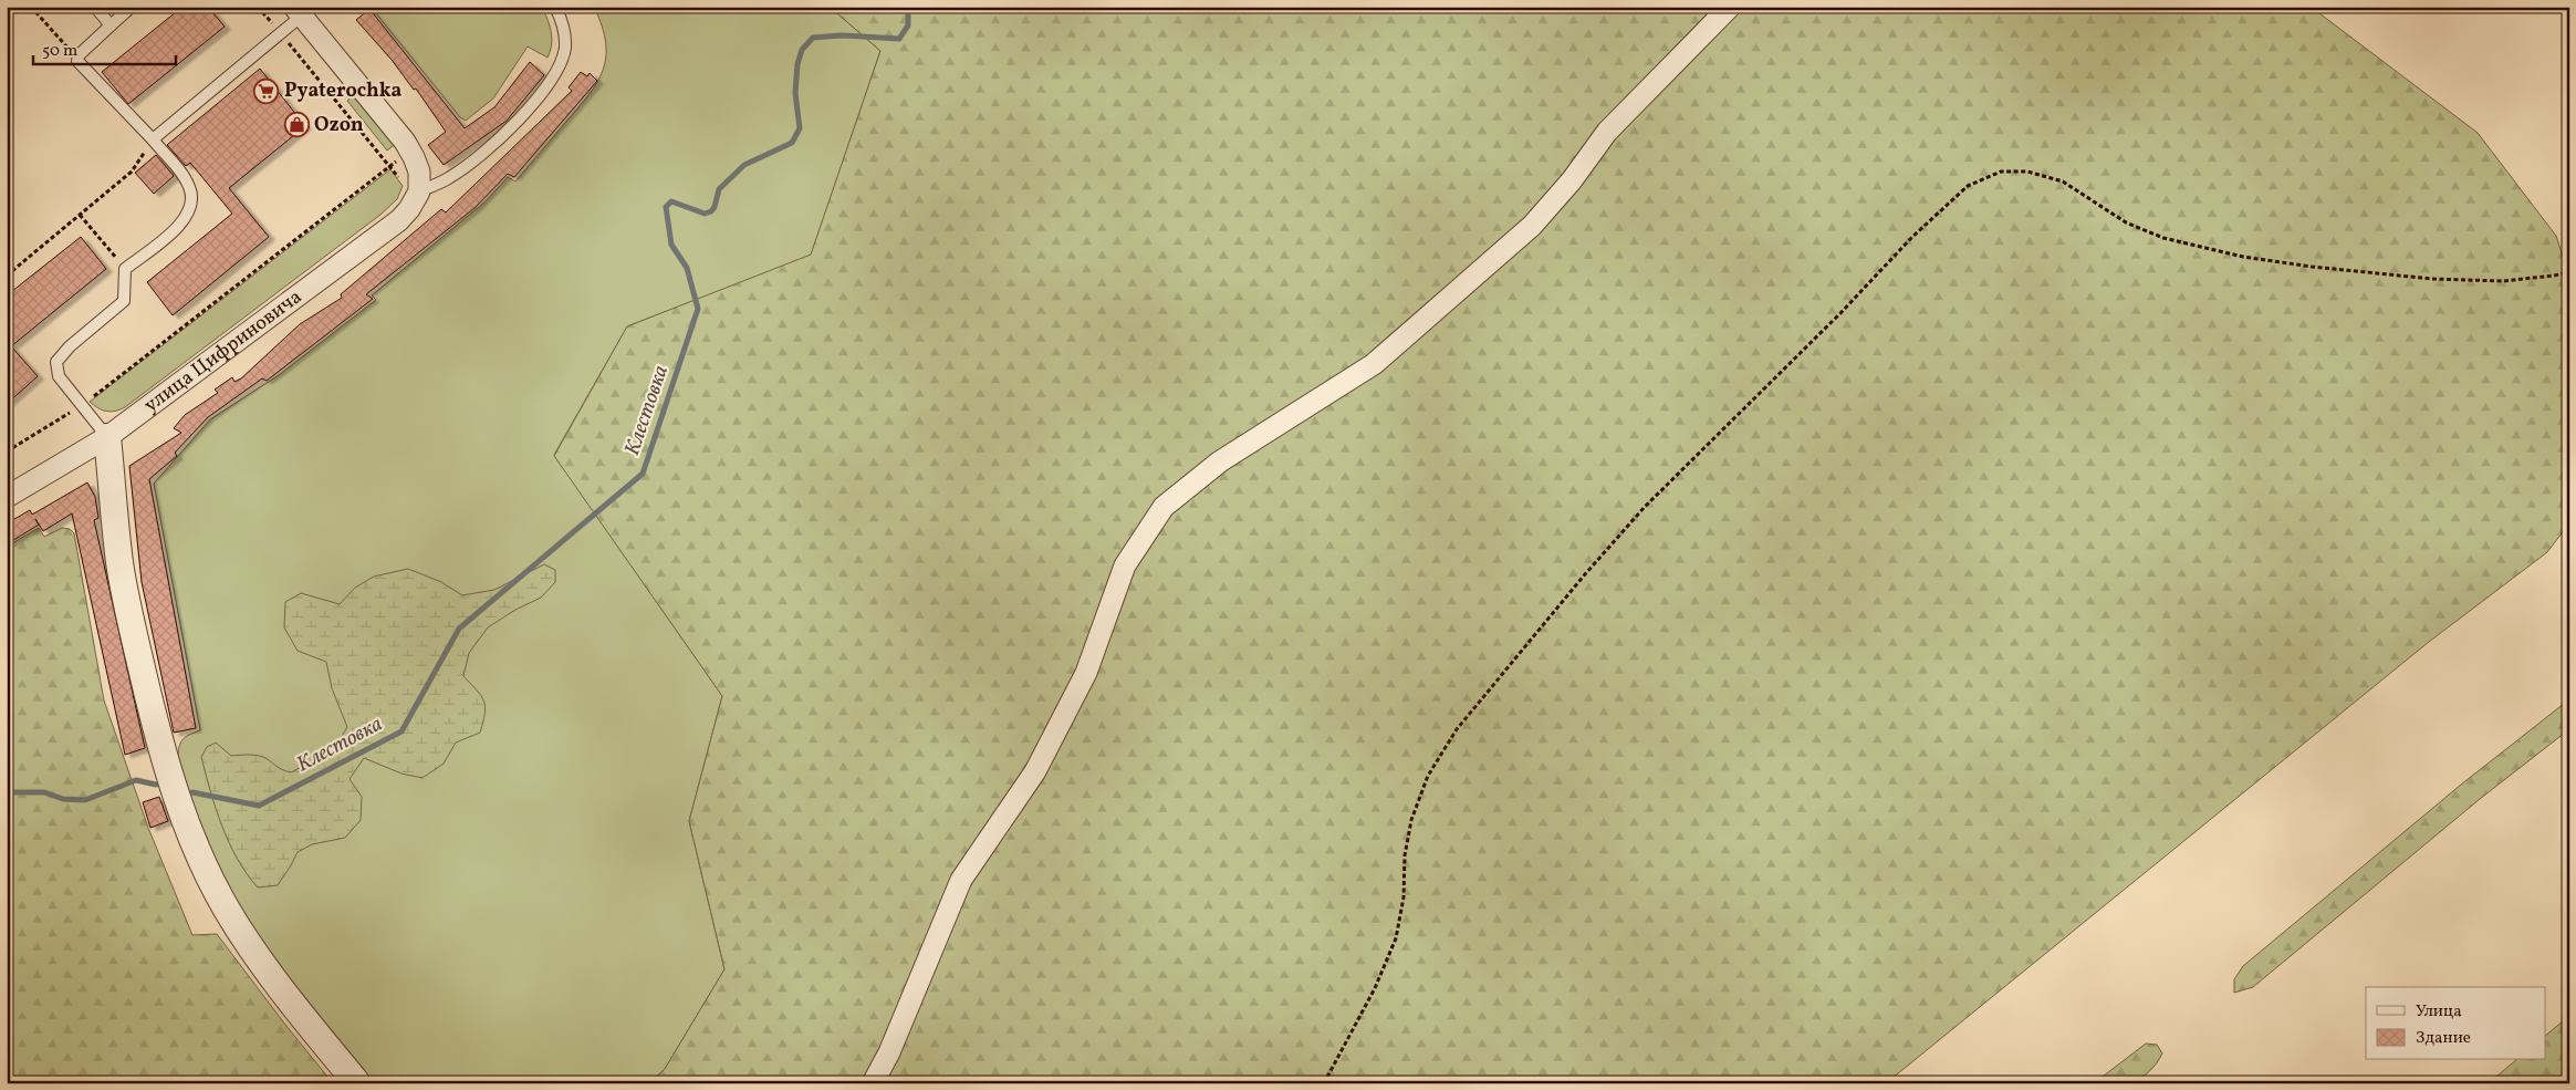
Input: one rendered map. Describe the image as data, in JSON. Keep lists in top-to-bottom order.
{
  "streets": {
    "street": ["улица Цифриновича"]
  },
  "water": ["Клестовка"],
  "places": {
    "supermarket": ["Pyaterochka"],
    "shop": ["Ozon"]
  },
  "legend": ["Улица", "Здание"],
  "scale_bar": "50 m"
}
